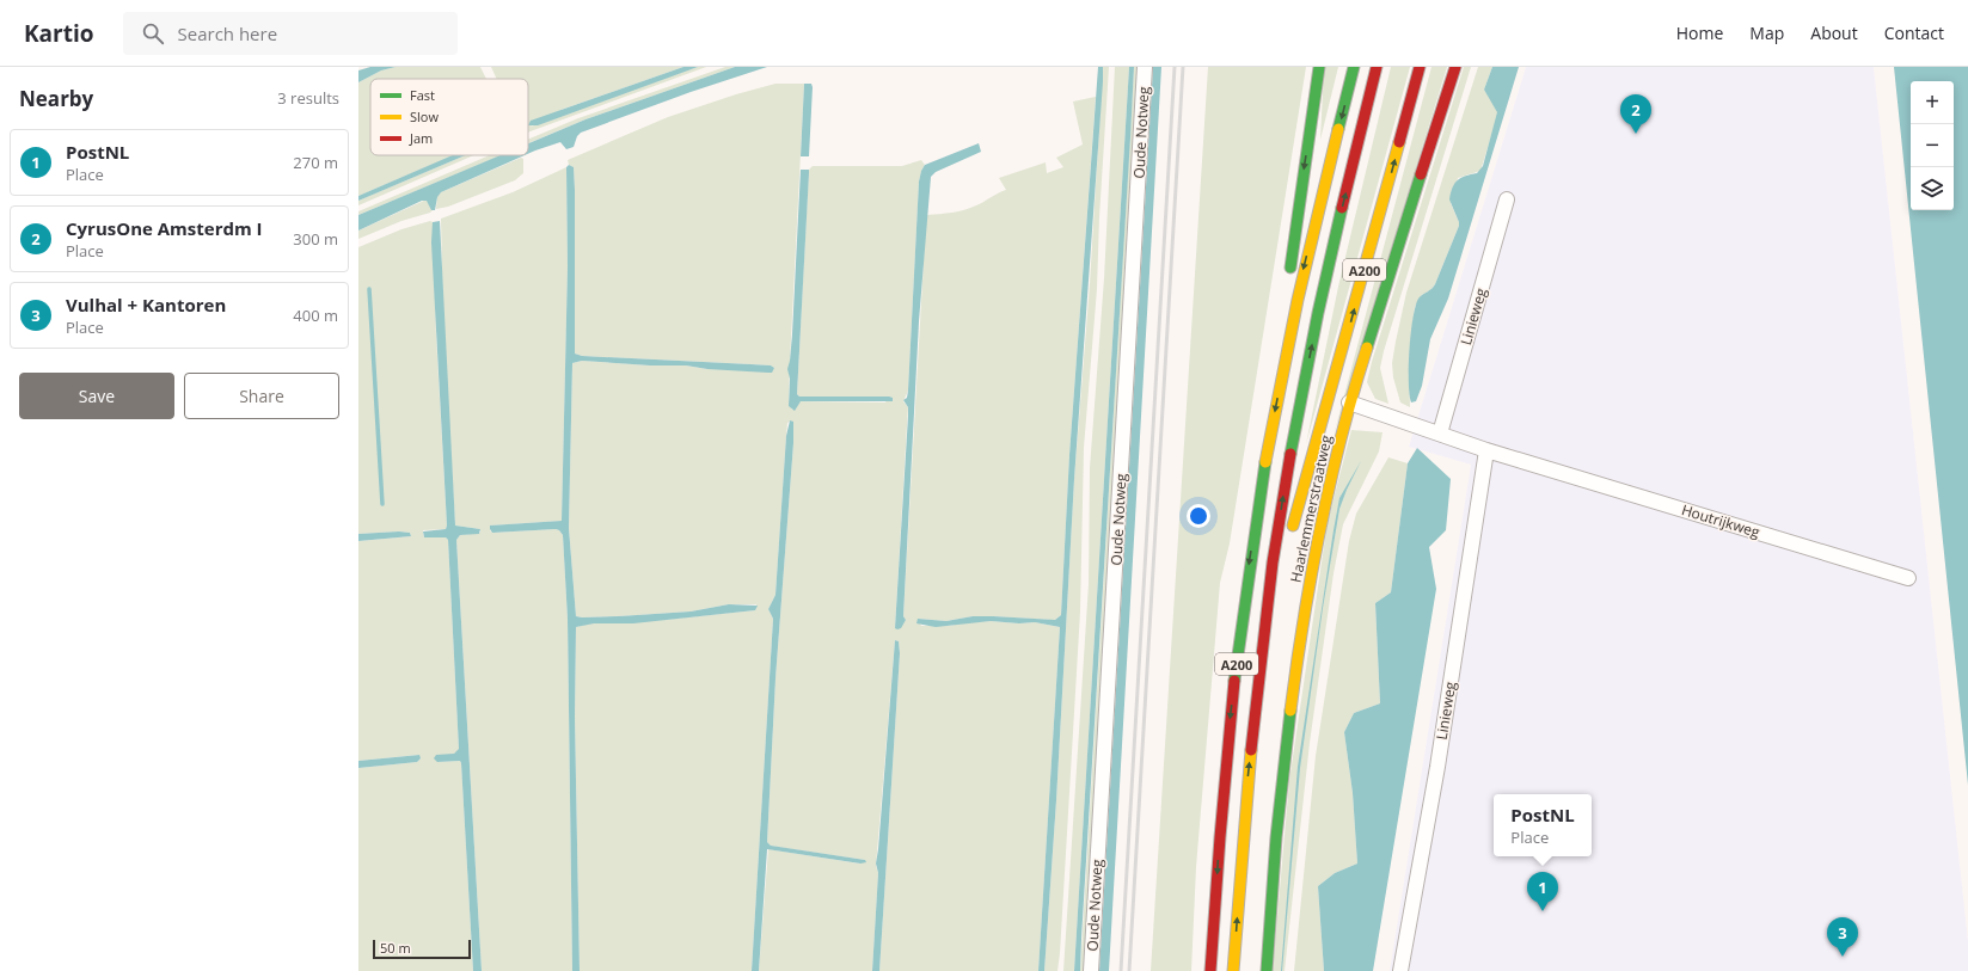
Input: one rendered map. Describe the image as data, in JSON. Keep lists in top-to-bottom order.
{
  "streets": {
    "main road": ["A200", "Haarlemmerstraatweg"],
    "street": ["Oude Notweg", "Linieweg", "Houtrijkweg"]
  },
  "crossings": [
    ["Linieweg", "Houtrijkweg"]
  ],
  "legend": ["Fast", "Slow", "Jam"],
  "scale_bar": "50 m",
  "page": {
    "header": "Kartio",
    "search": "Search here",
    "nav": [
      "Home",
      "Map",
      "About",
      "Contact"
    ],
    "heading": ["Nearby", "3 results"],
    "map_buttons": ["+", "−"],
    "pins": ["2", "1", "3"],
    "list": [
      {
        "mark": "1",
        "name": "PostNL",
        "note": "Place",
        "value": "270 m"
      },
      {
        "mark": "2",
        "name": "CyrusOne Amsterdm I",
        "note": "Place",
        "value": "300 m"
      },
      {
        "mark": "3",
        "name": "Vulhal + Kantoren",
        "note": "Place",
        "value": "400 m"
      }
    ],
    "buttons": ["Save", "Share"],
    "popup": ["PostNL", "Place"],
    "scale": "50 m"
  }
}
